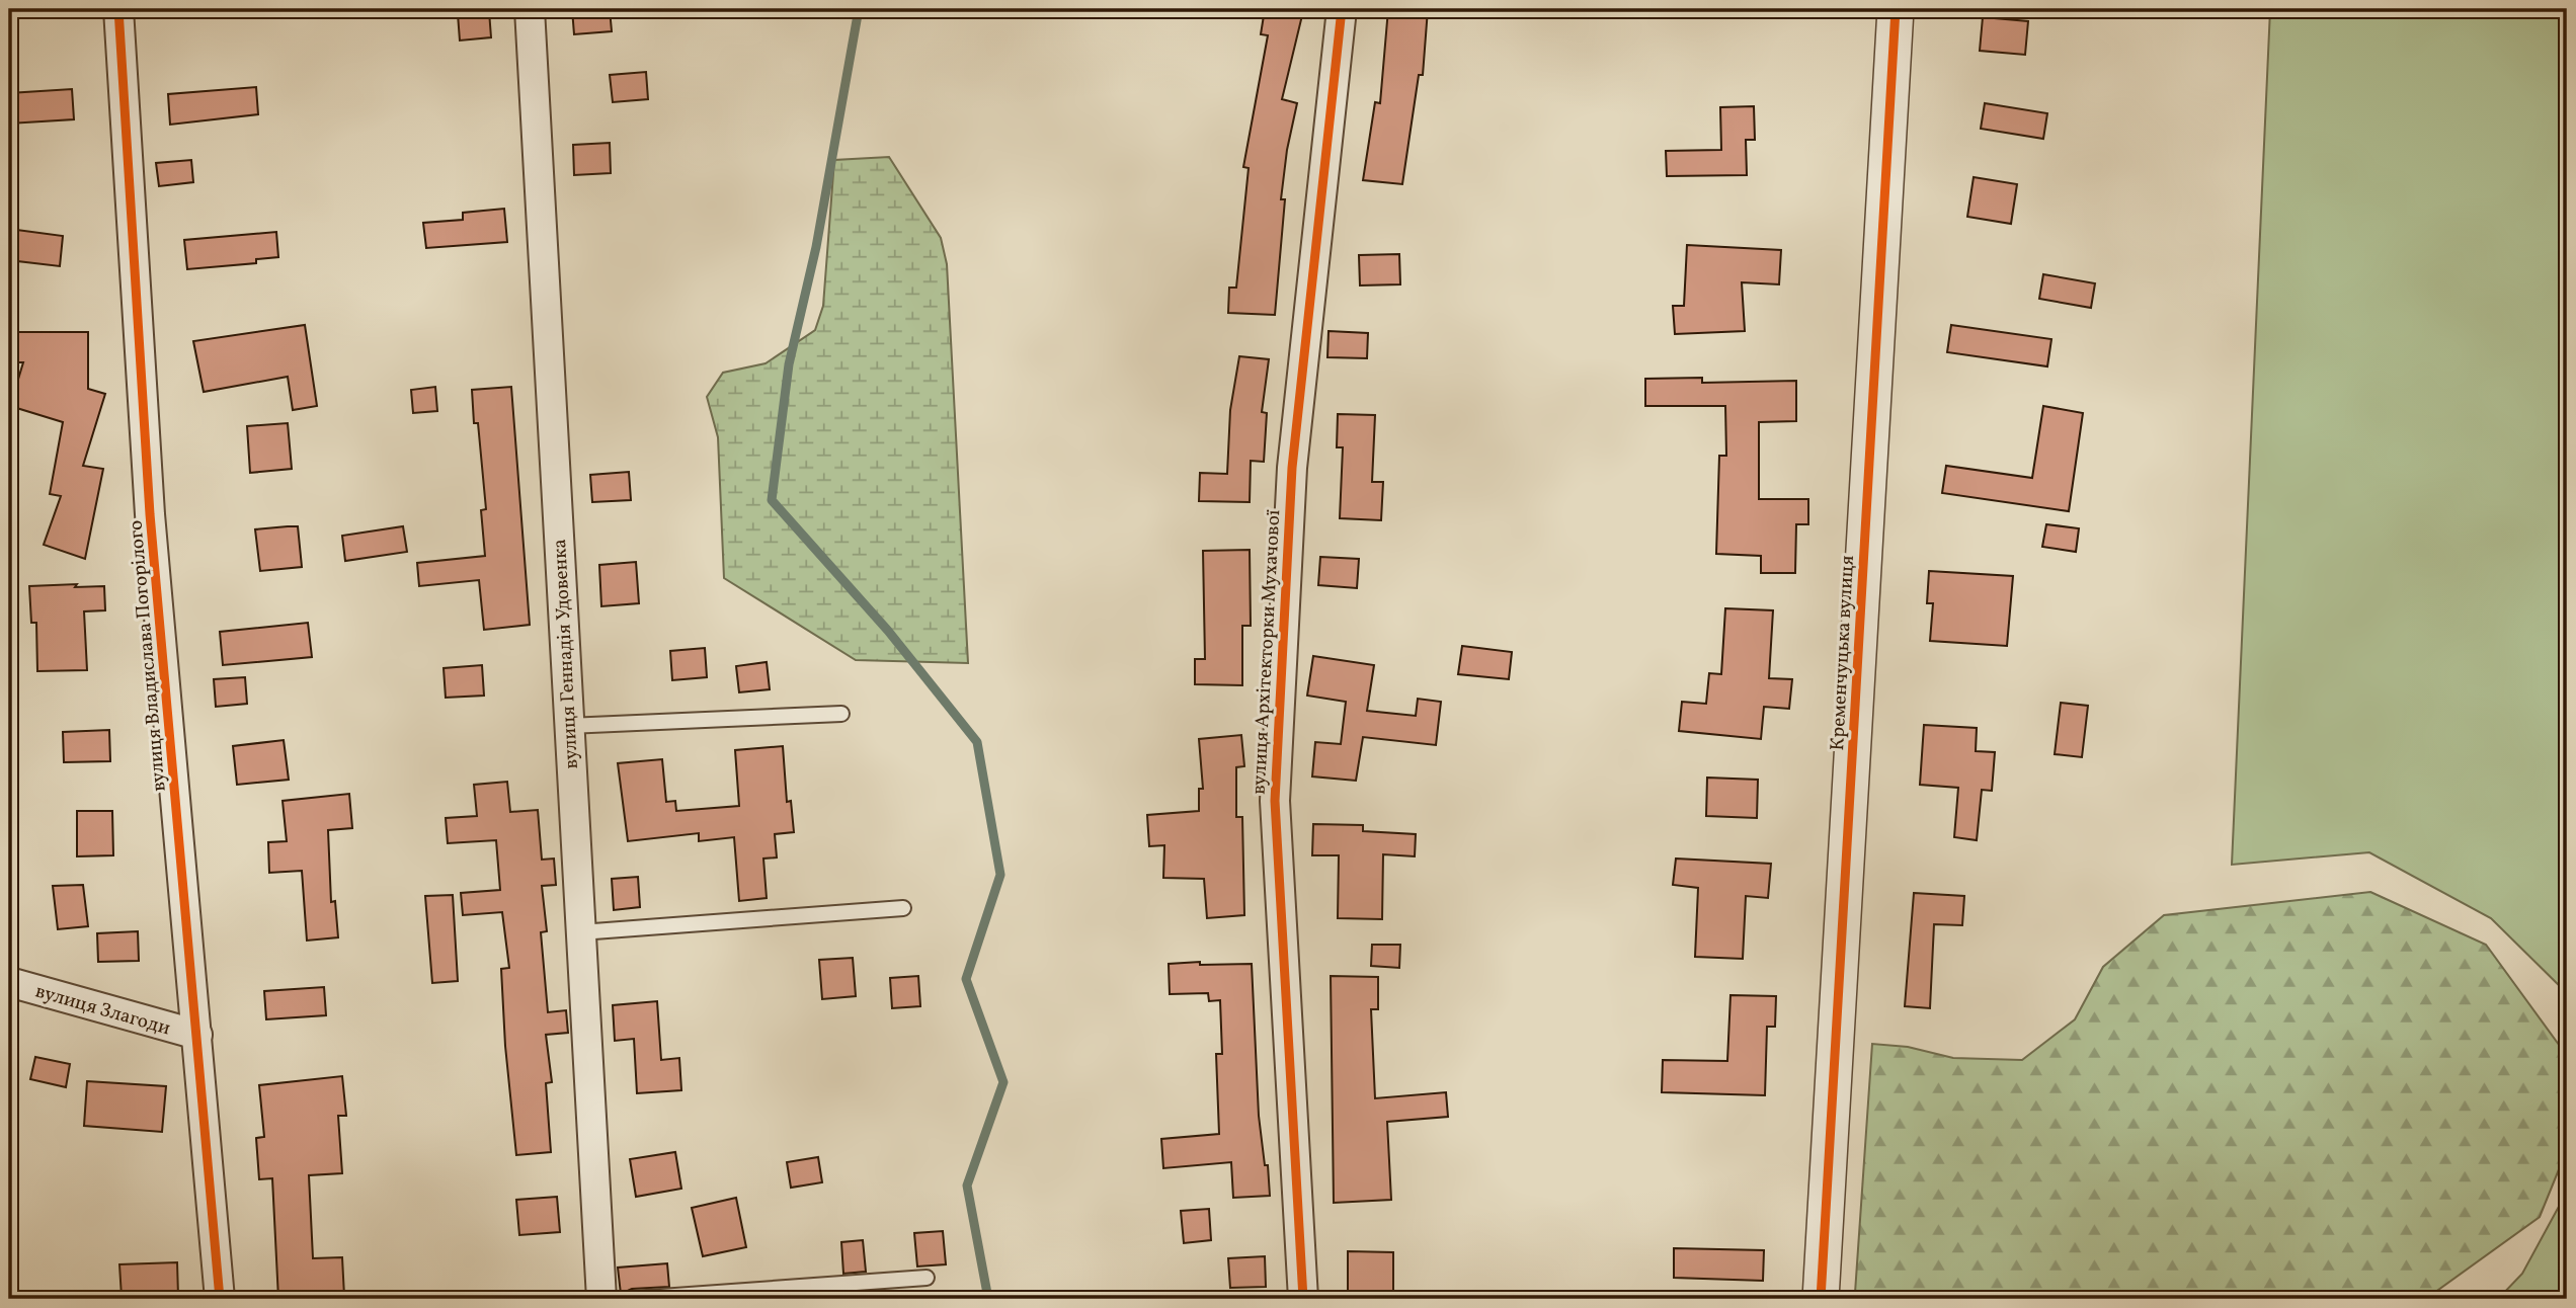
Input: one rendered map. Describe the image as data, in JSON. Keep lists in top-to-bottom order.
{
  "streets": {
    "street": [
      "вулиця Архітекторки Мухачової",
      "Кременчуцька вулиця",
      "вулиця Геннадія Удовенка",
      "вулиця Владислава Погорілого",
      "вулиця Злагоди"
    ]
  },
  "crossings": [
    ["вулиця Владислава Погорілого", "вулиця Злагоди"]
  ]
}
